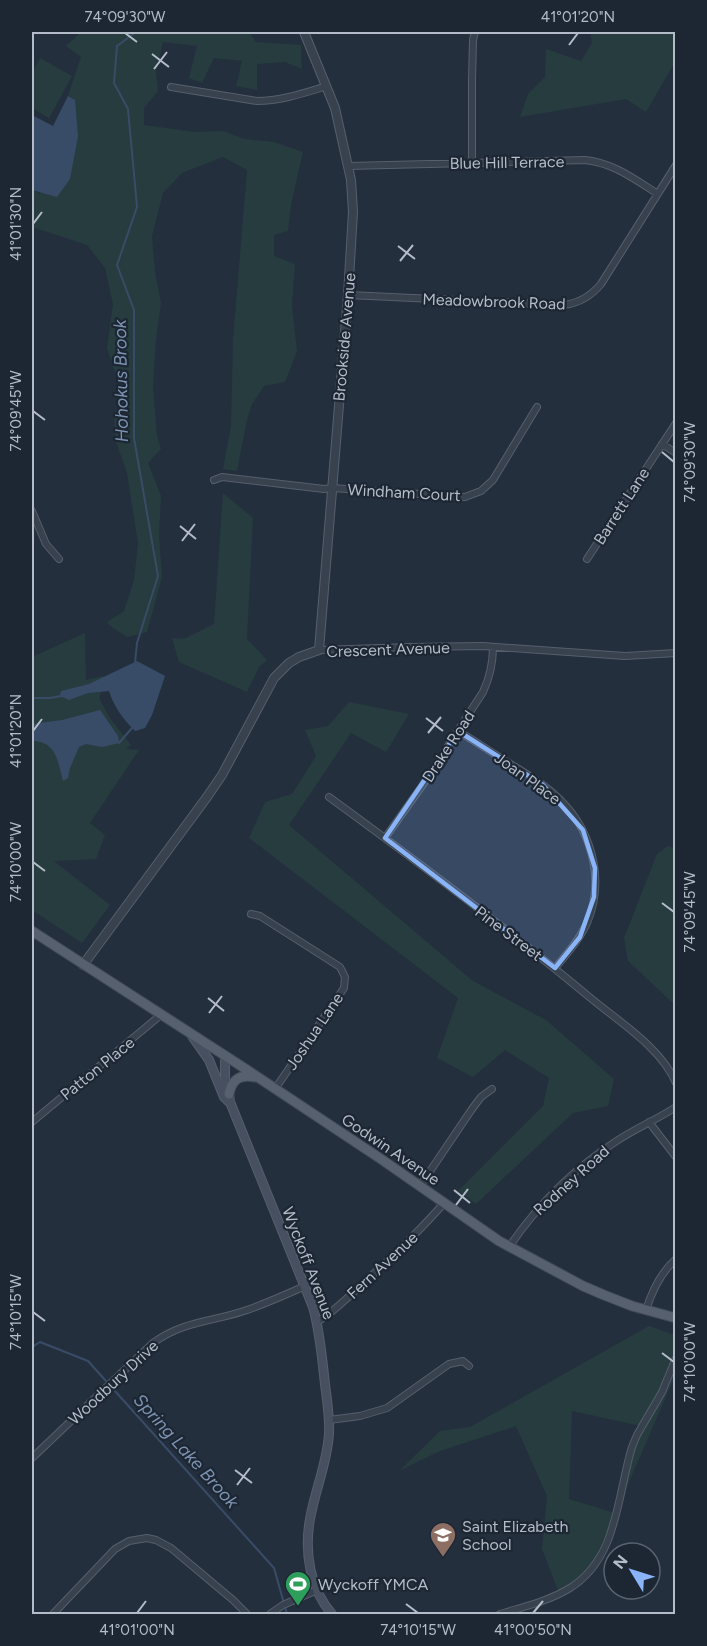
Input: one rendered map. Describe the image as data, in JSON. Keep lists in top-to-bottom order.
{
  "streets": {
    "main road": ["Godwin Avenue", "Wyckoff Avenue"],
    "street": [
      "Blue Hill Terrace",
      "Meadowbrook Road",
      "Brookside Avenue",
      "Windham Court",
      "Barrett Lane",
      "Crescent Avenue",
      "Drake Road",
      "Joan Place",
      "Pine Street",
      "Joshua Lane",
      "Patton Place",
      "Rodney Road",
      "Fern Avenue",
      "Woodbury Drive"
    ]
  },
  "crossings": [
    ["Blue Hill Terrace", "Meadowbrook Road"],
    ["Blue Hill Terrace", "Brookside Avenue"],
    ["Meadowbrook Road", "Brookside Avenue"],
    ["Brookside Avenue", "Windham Court"],
    ["Brookside Avenue", "Crescent Avenue"],
    ["Crescent Avenue", "Drake Road"],
    ["Crescent Avenue", "Wyckoff Avenue"],
    ["Drake Road", "Joan Place"],
    ["Drake Road", "Pine Street"],
    ["Joan Place", "Pine Street"],
    ["Joshua Lane", "Godwin Avenue"],
    ["Patton Place", "Wyckoff Avenue"],
    ["Godwin Avenue", "Rodney Road"],
    ["Godwin Avenue", "Wyckoff Avenue"],
    ["Godwin Avenue", "Fern Avenue"],
    ["Wyckoff Avenue", "Fern Avenue"],
    ["Wyckoff Avenue", "Woodbury Drive"]
  ],
  "water": ["Hohokus Brook", "Spring Lake Brook"],
  "places": {
    "school or university": ["Saint Elizabeth School"],
    "sports": ["Wyckoff YMCA"]
  },
  "north": "top left",
  "coordinates": [
    "74°09'30\"W",
    "41°01'20\"N",
    "41°01'30\"N",
    "74°09'45\"W",
    "74°10'00\"W",
    "74°10'15\"W",
    "41°01'00\"N",
    "41°00'50\"N"
  ]
}
